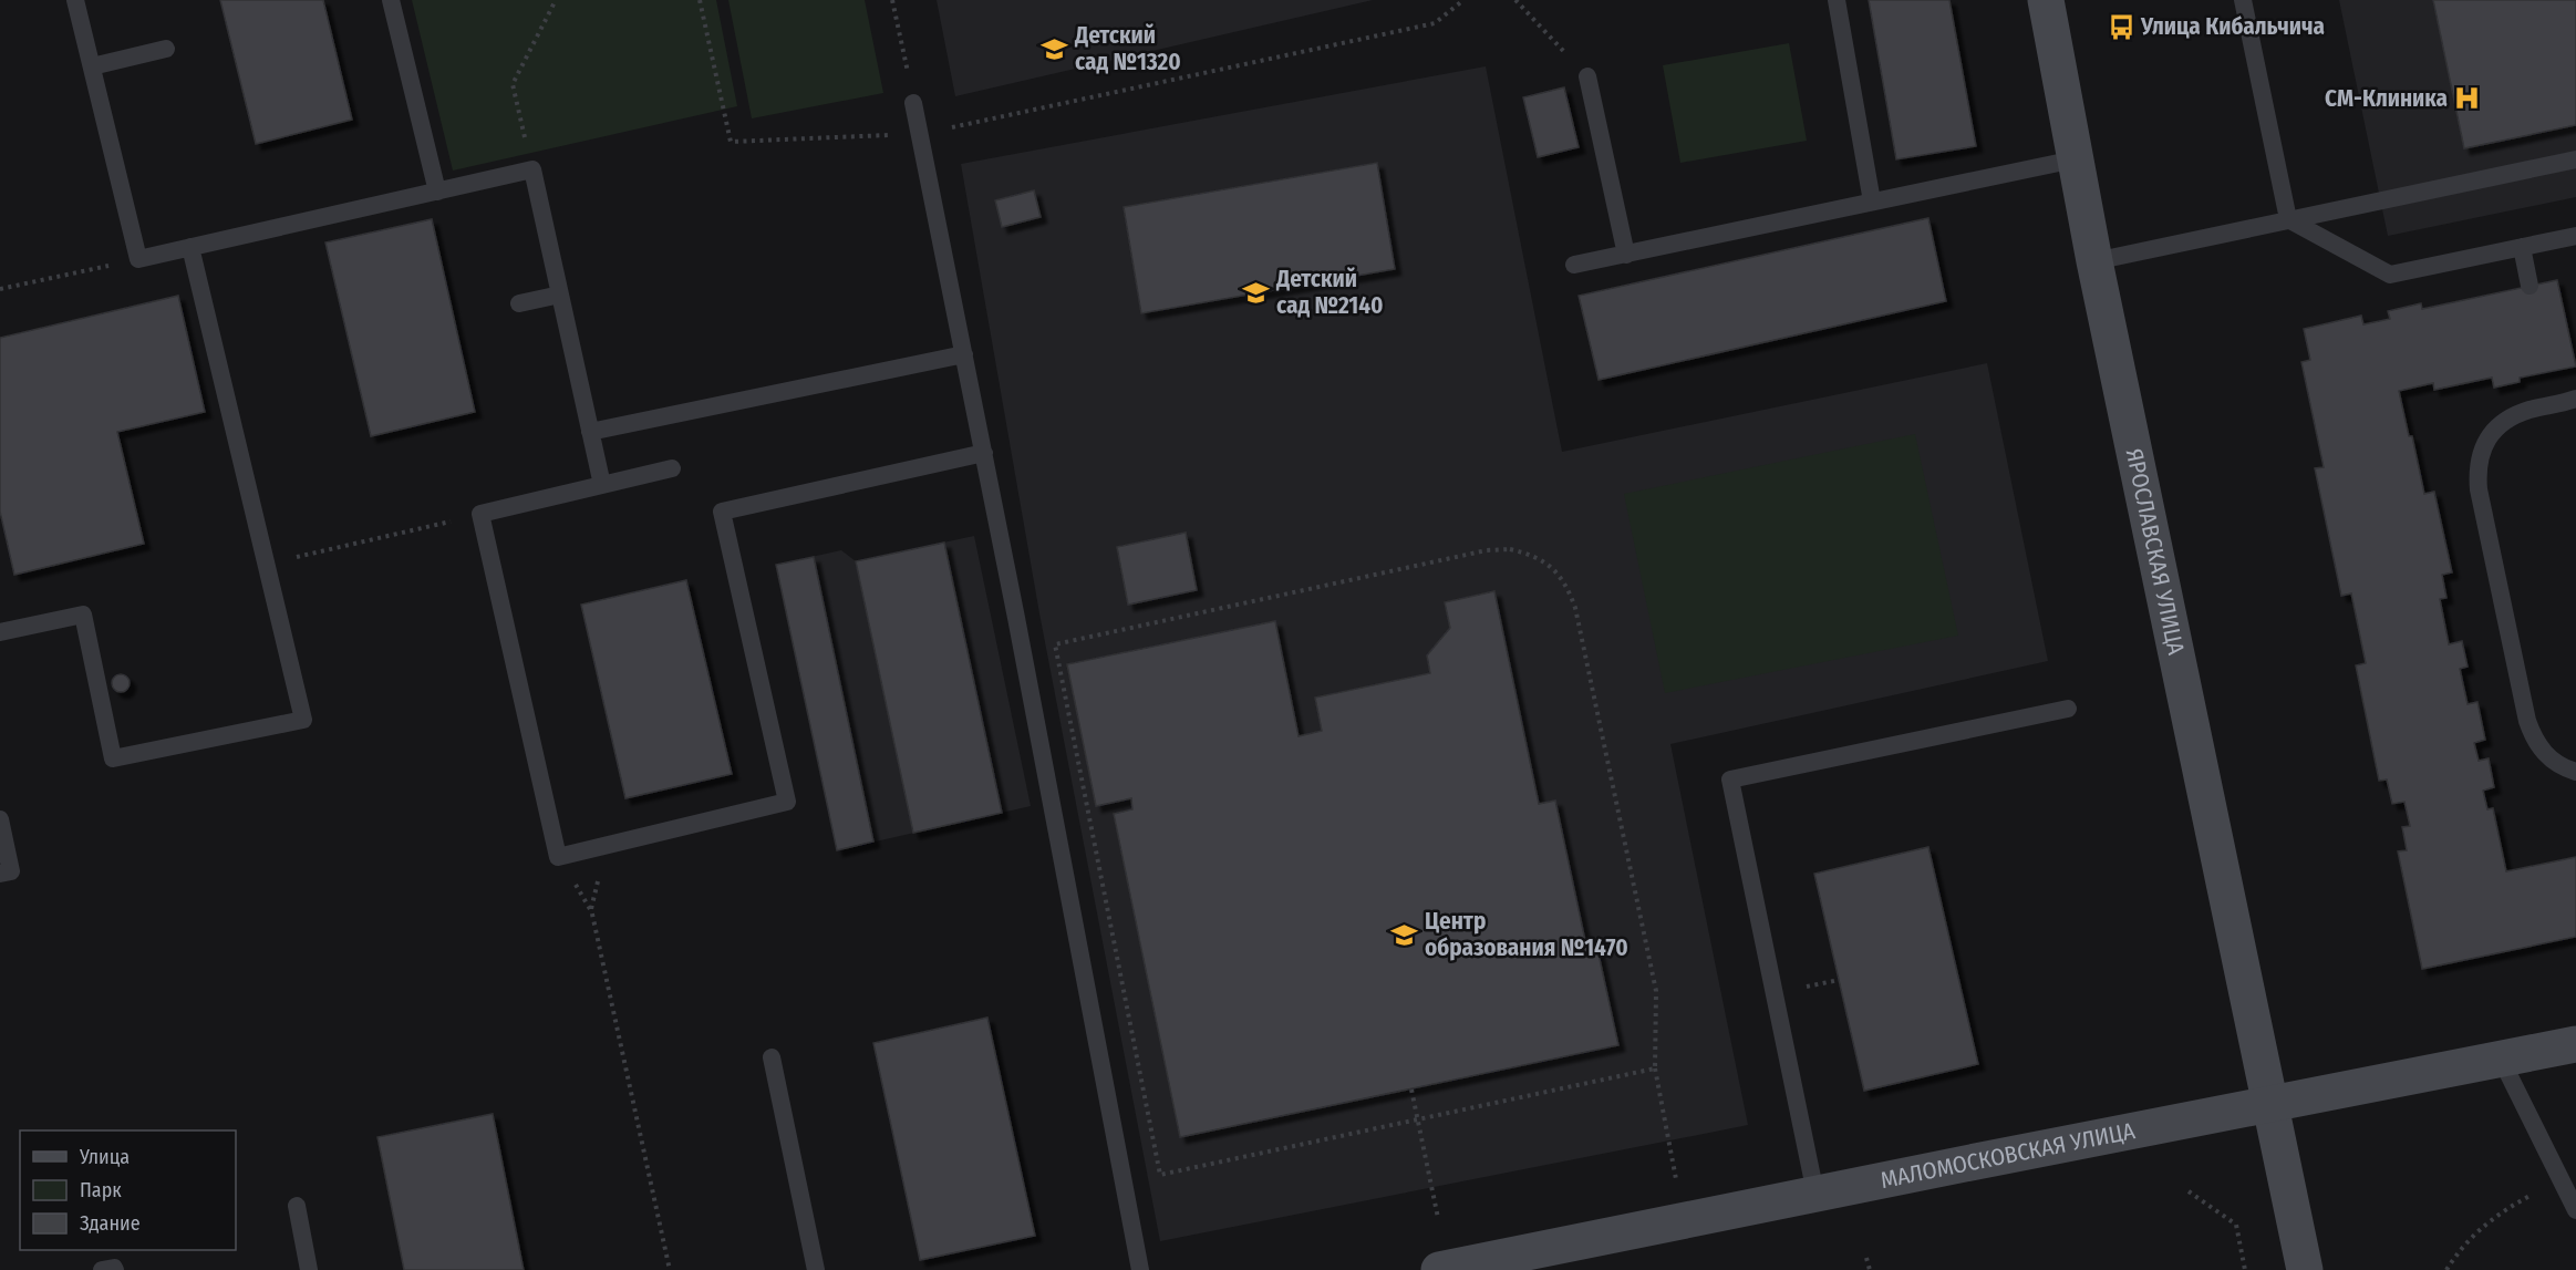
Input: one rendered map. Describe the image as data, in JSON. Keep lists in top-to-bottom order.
{
  "streets": {
    "street": ["ЯРОСЛАВСКАЯ УЛИЦА", "МАЛОМОСКОВСКАЯ УЛИЦА"]
  },
  "crossings": [
    ["ЯРОСЛАВСКАЯ УЛИЦА", "МАЛОМОСКОВСКАЯ УЛИЦА"]
  ],
  "places": {
    "bus stop": ["Улица Кибальчича"],
    "school or university": ["Детский сад №1320", "Детский сад №2140", "Центр образования №1470"],
    "hospital": ["СМ-Клиника"]
  },
  "legend": ["Улица", "Парк", "Здание"]
}
